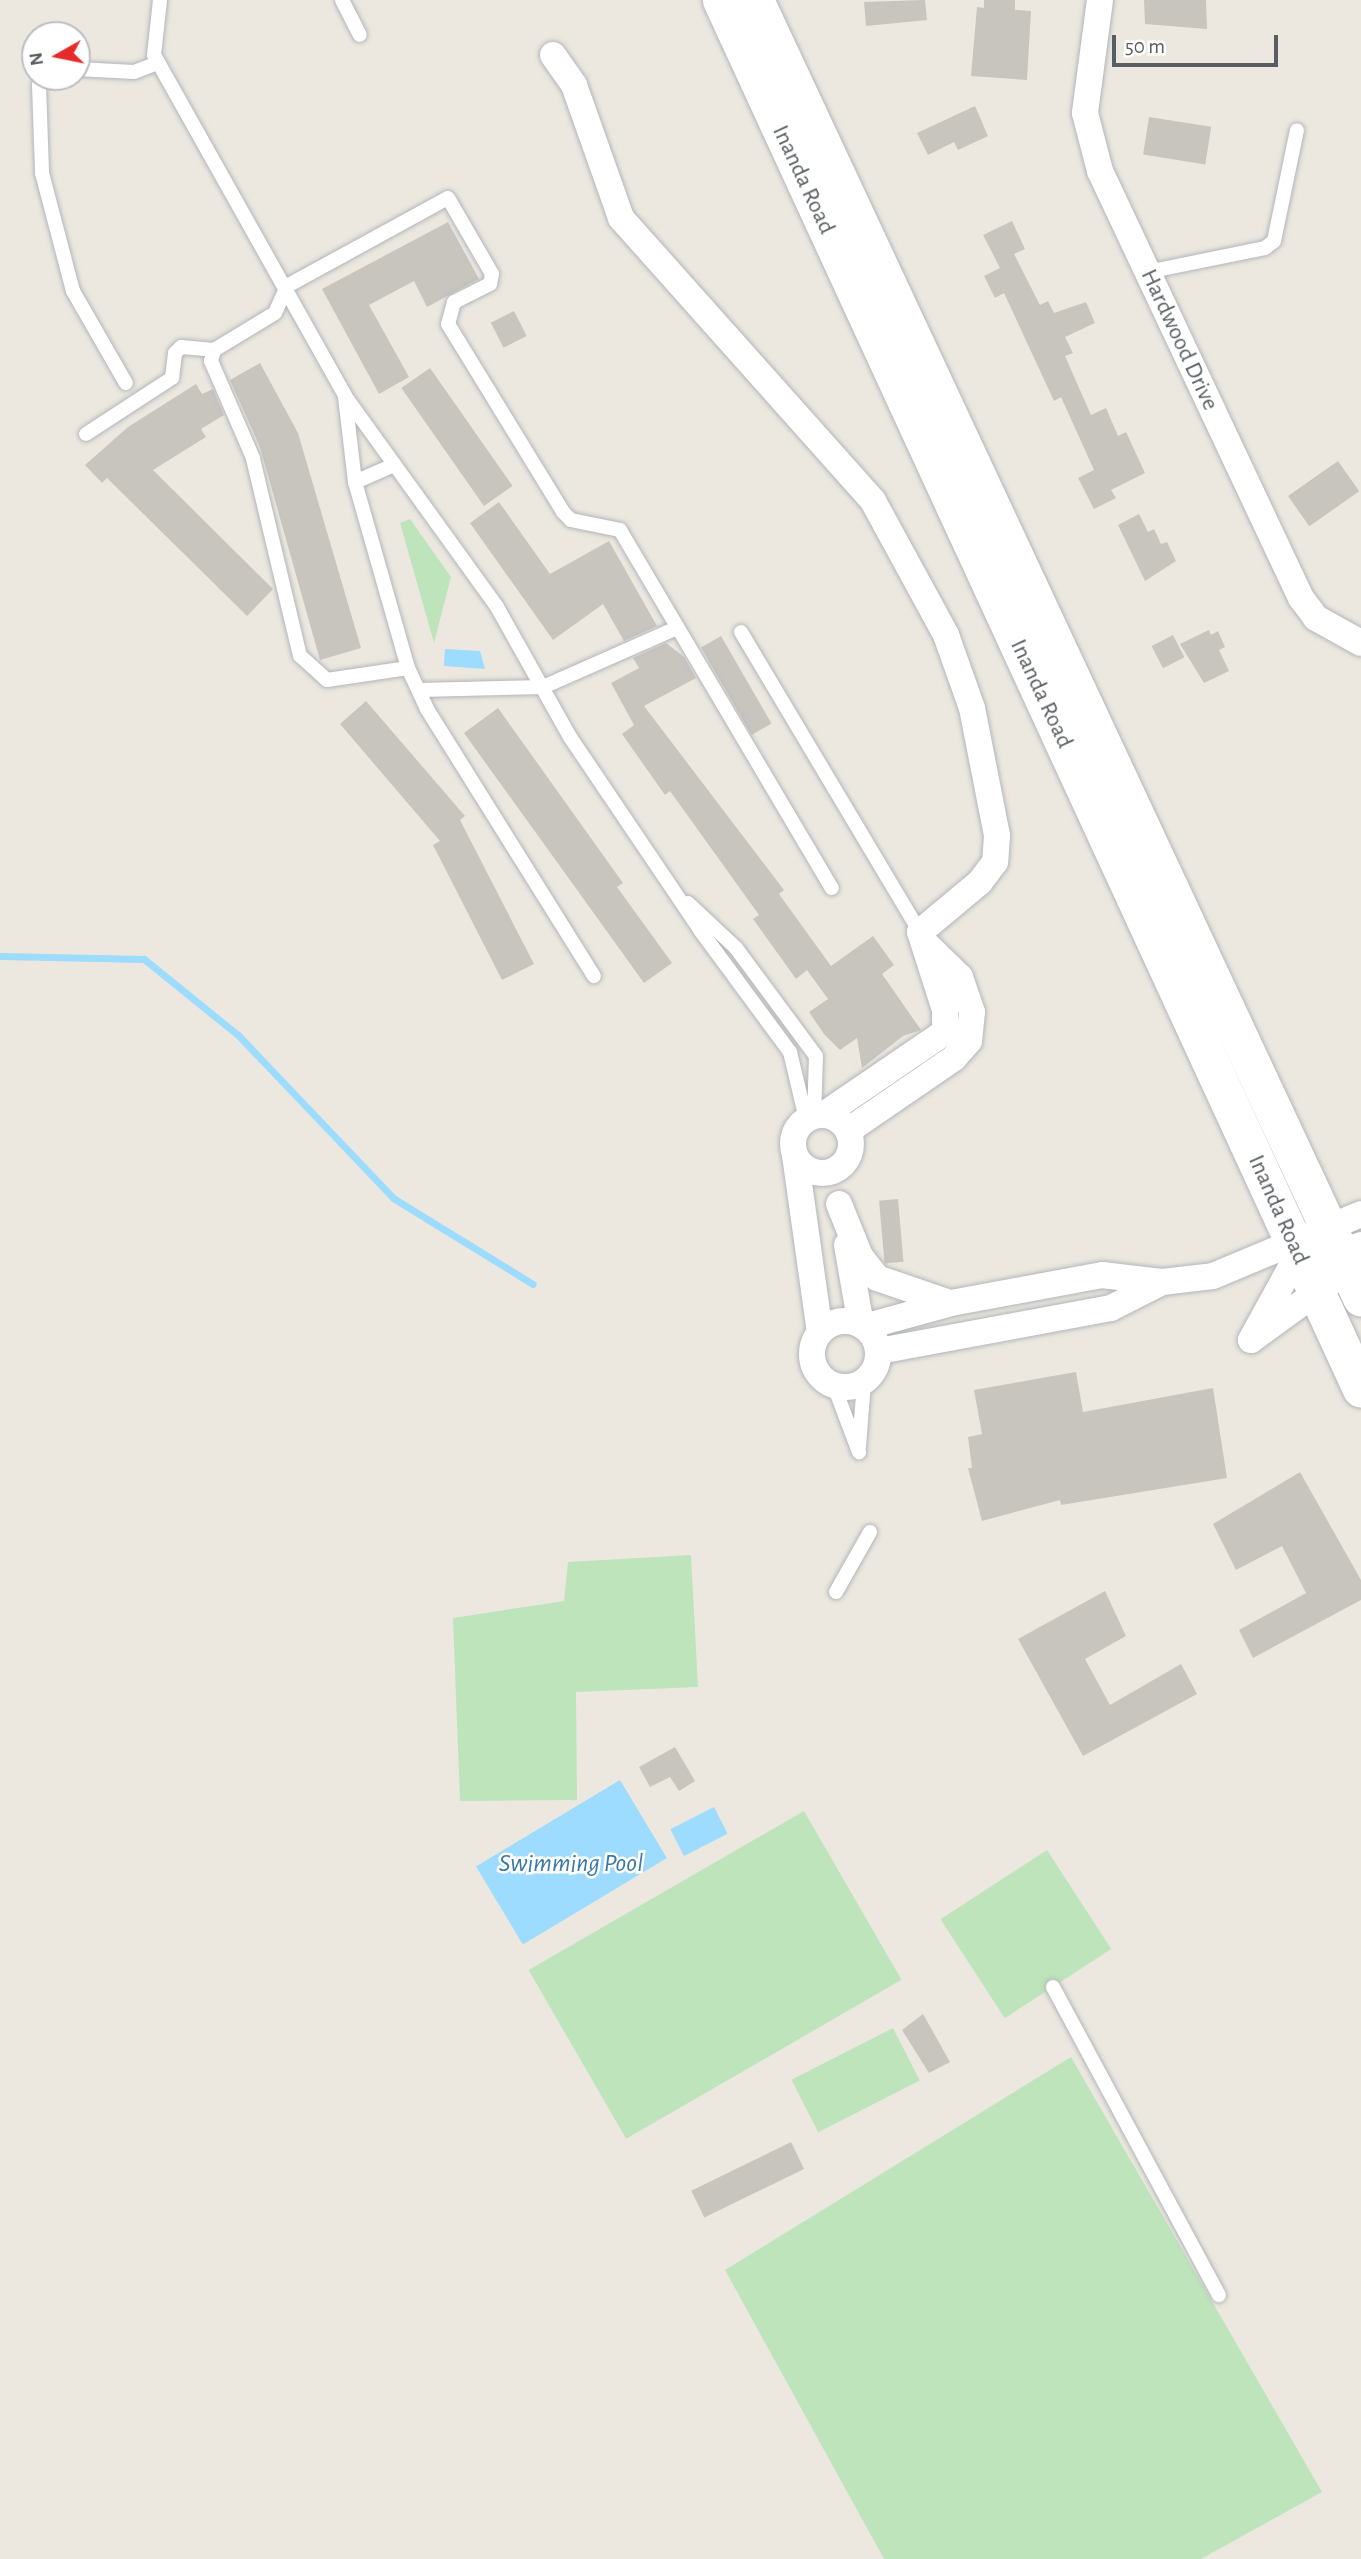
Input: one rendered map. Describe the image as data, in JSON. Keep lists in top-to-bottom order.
{
  "streets": {
    "main road": ["Inanda Road"],
    "street": ["Hardwood Drive"]
  },
  "water": ["Swimming Pool"],
  "scale_bar": "50 m",
  "north": "left"
}
